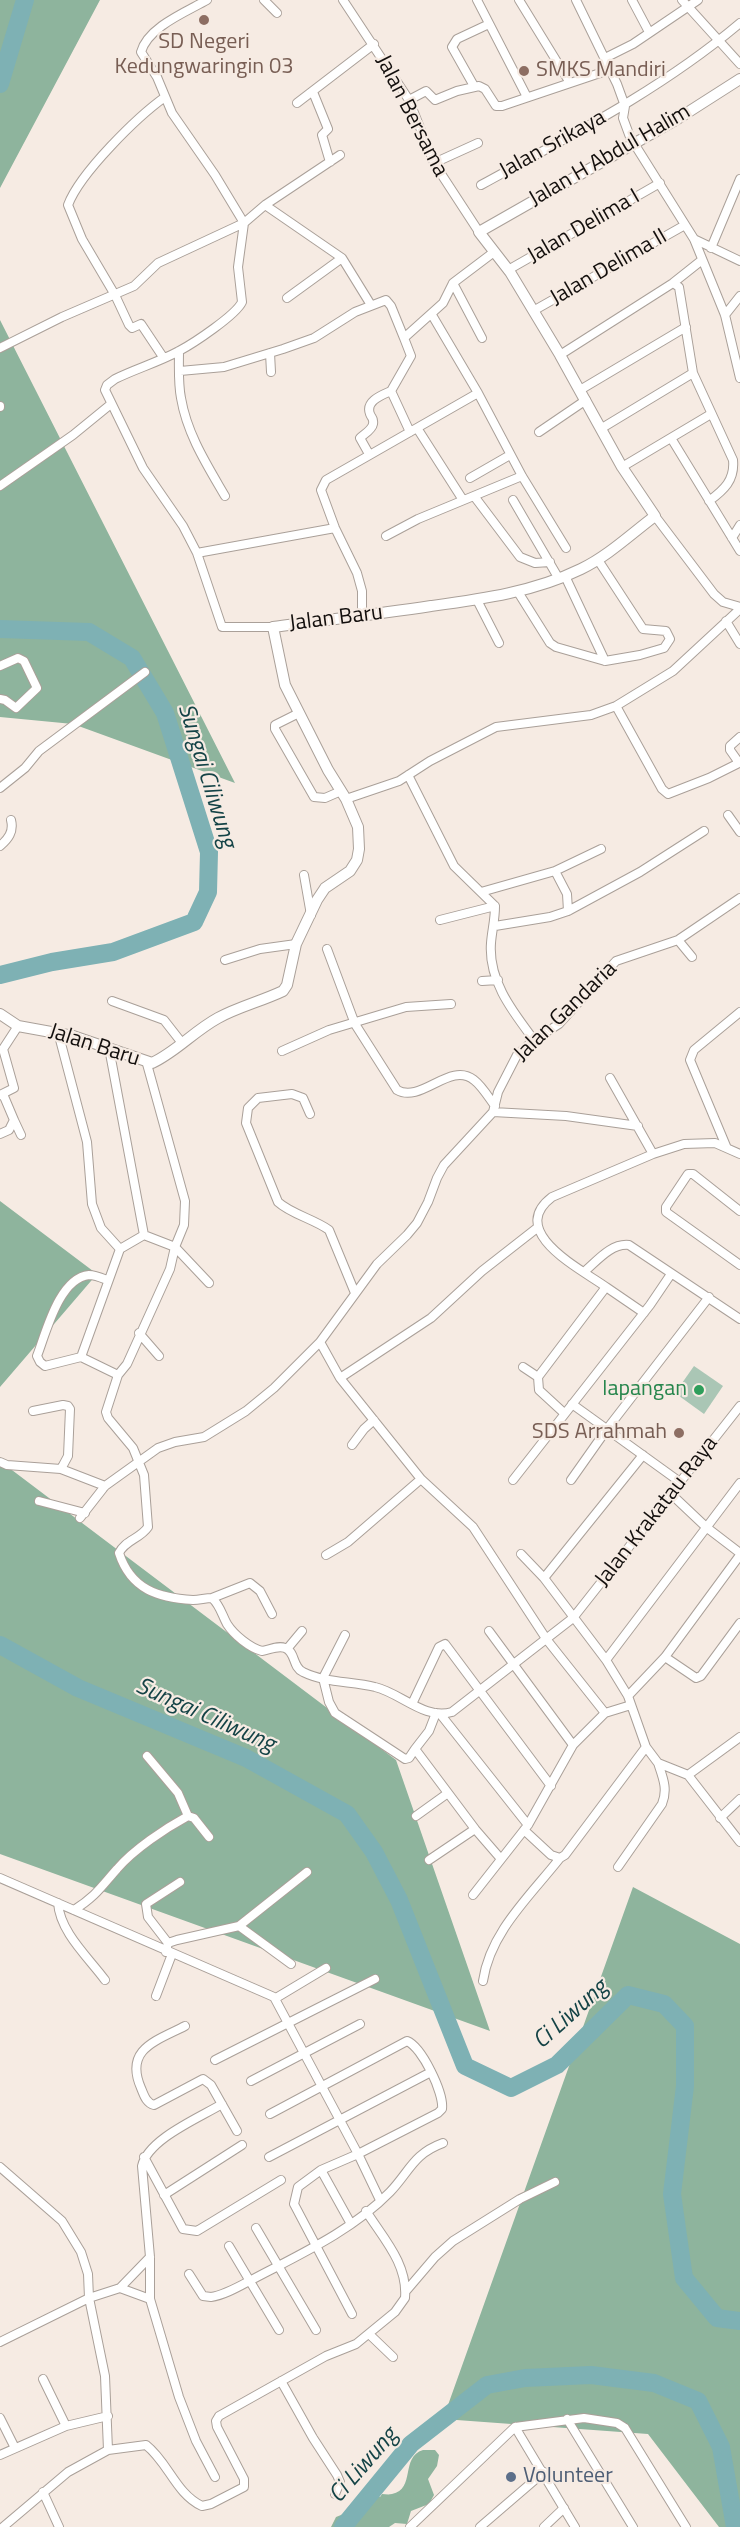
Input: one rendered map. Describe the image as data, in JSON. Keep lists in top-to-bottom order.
{
  "streets": {
    "street": [
      "Jalan Bersama",
      "Jalan Srikaya",
      "Jalan H Abdul Halim",
      "Jalan Delima I",
      "Jalan Delima II",
      "Jalan Baru",
      "Jalan Gandaria",
      "Jalan Krakatau Raya"
    ]
  },
  "crossings": [
    ["Jalan Bersama", "Jalan H Abdul Halim"]
  ],
  "water": ["Sungai Ciliwung", "Ci Liwung"],
  "places": [
    "SD Negeri Kedungwaringin 03",
    "SMKS Mandiri",
    "lapangan",
    "SDS Arrahmah",
    "Volunteer"
  ]
}
